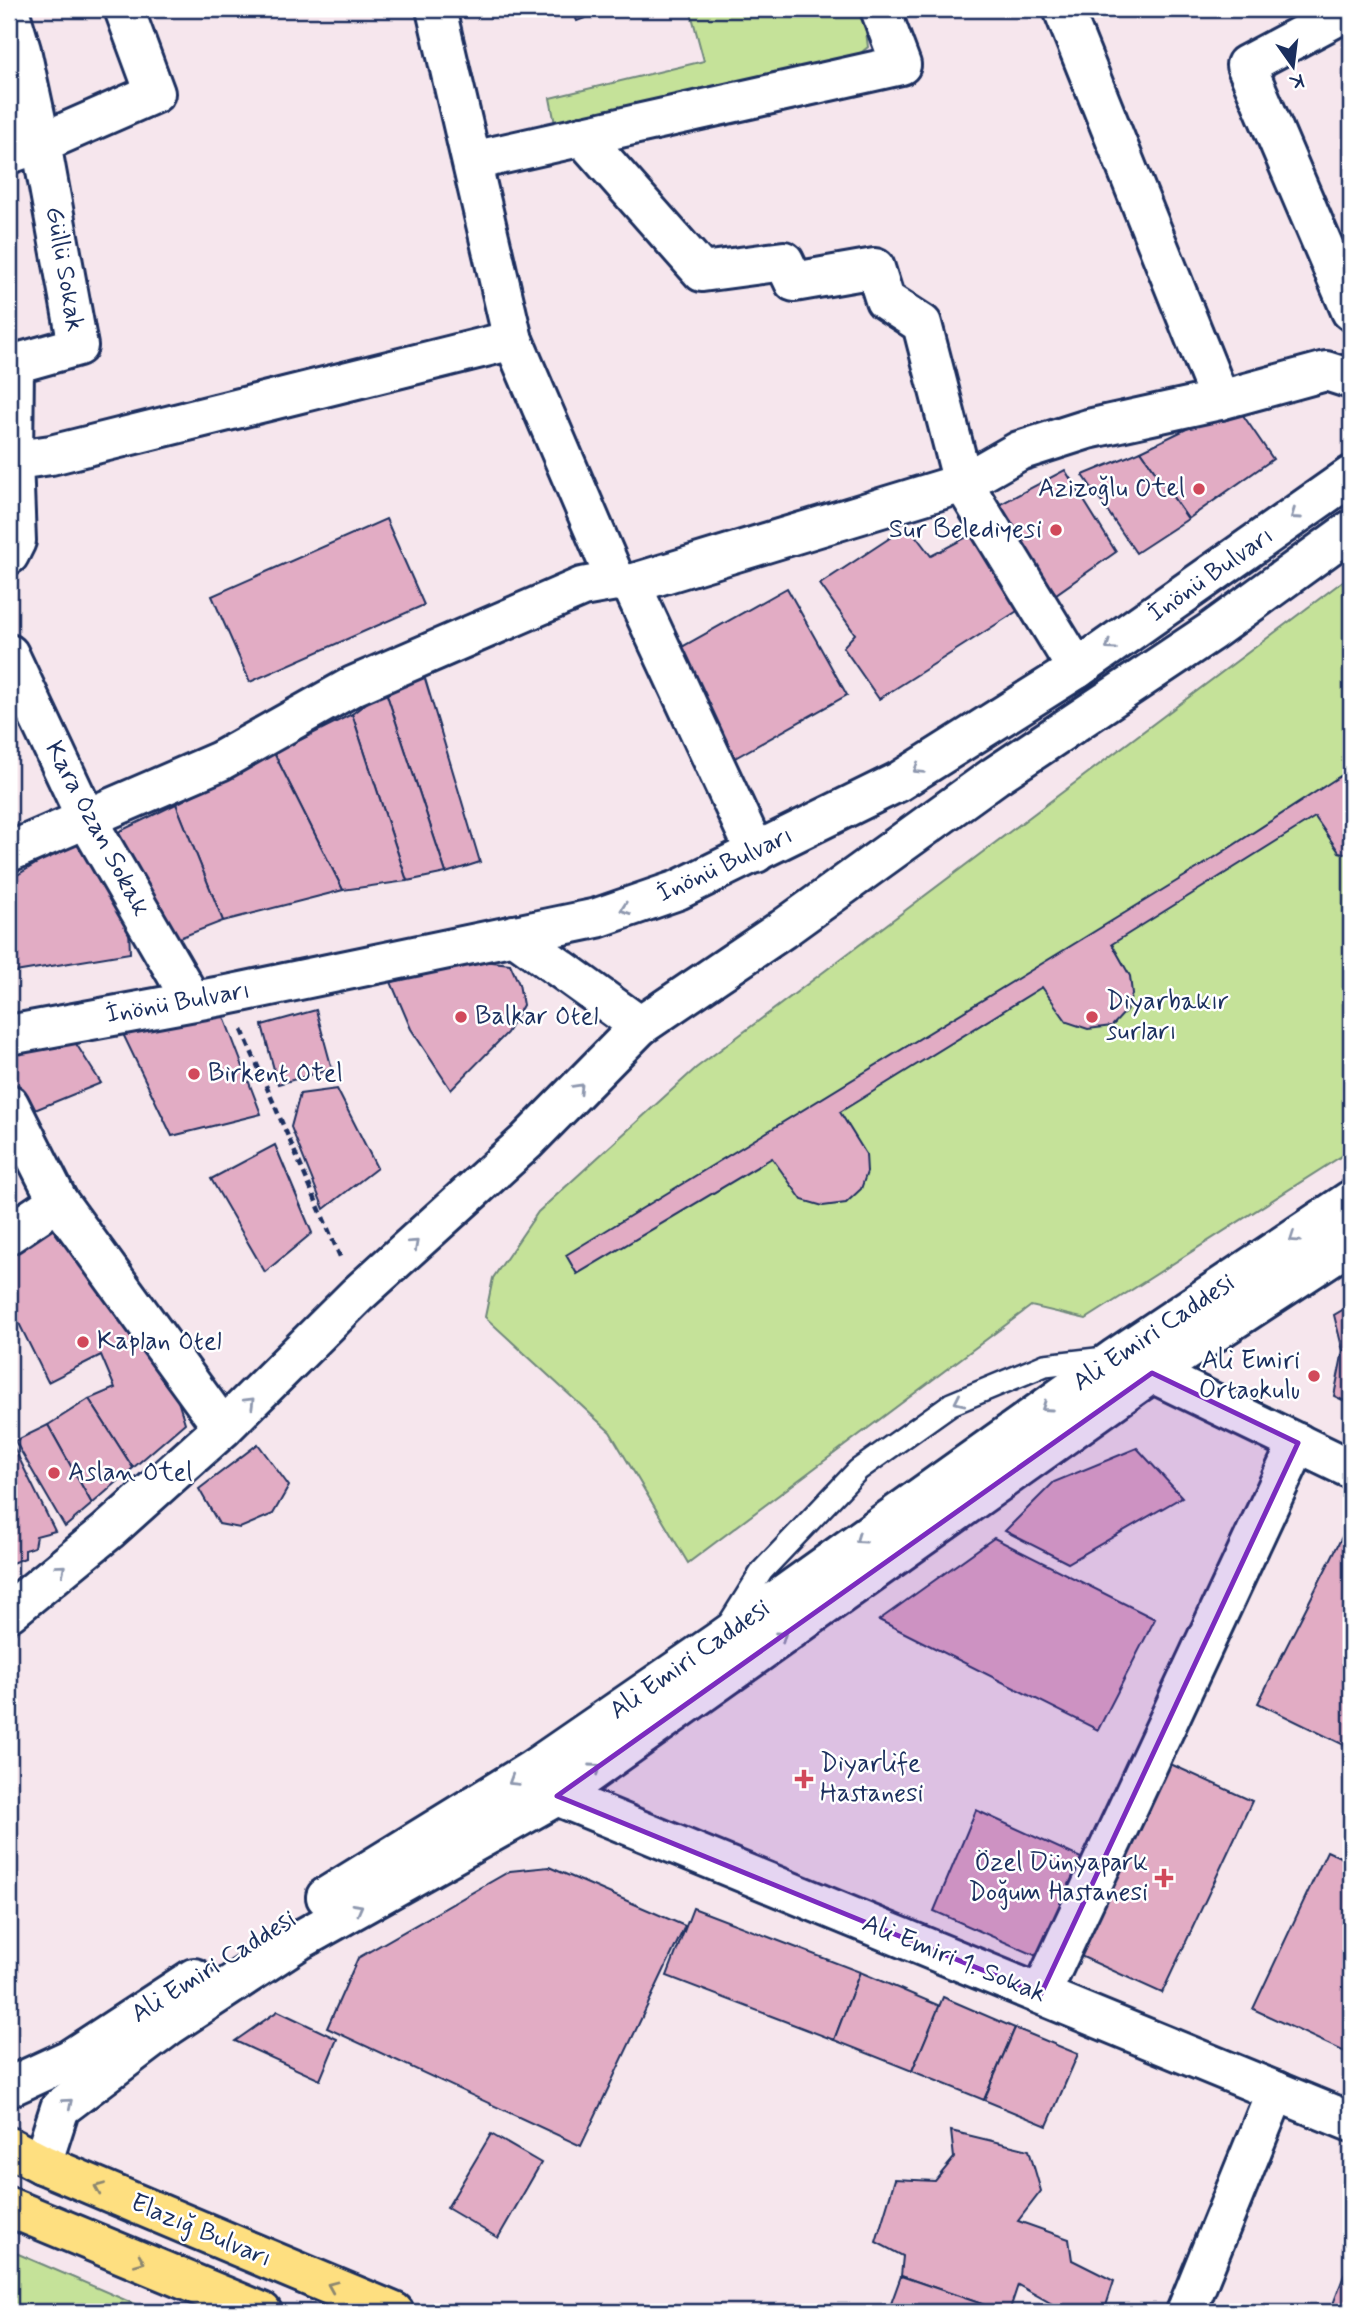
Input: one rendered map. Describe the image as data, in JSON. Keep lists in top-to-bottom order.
{
  "streets": {
    "main road": ["Elazığ Bulvarı"],
    "street": [
      "Güllü Sokak",
      "İnönü Bulvarı",
      "Kara Ozan Sokak",
      "Ali Emiri Caddesi",
      "Ali Emiri 1. Sokak"
    ]
  },
  "crossings": [
    ["İnönü Bulvarı", "Kara Ozan Sokak"]
  ],
  "places": {
    "other": [
      "Azizoğlu Otel",
      "Sur Belediyesi",
      "Balkar Otel",
      "Diyarbakır surları",
      "Birkent Otel",
      "Kaplan Otel",
      "Ali Emiri Ortaokulu",
      "Aslan Otel"
    ],
    "health": ["Diyarlife Hastanesi", "Özel Dünyapark Doğum Hastanesi"]
  },
  "north": "bottom"
}
